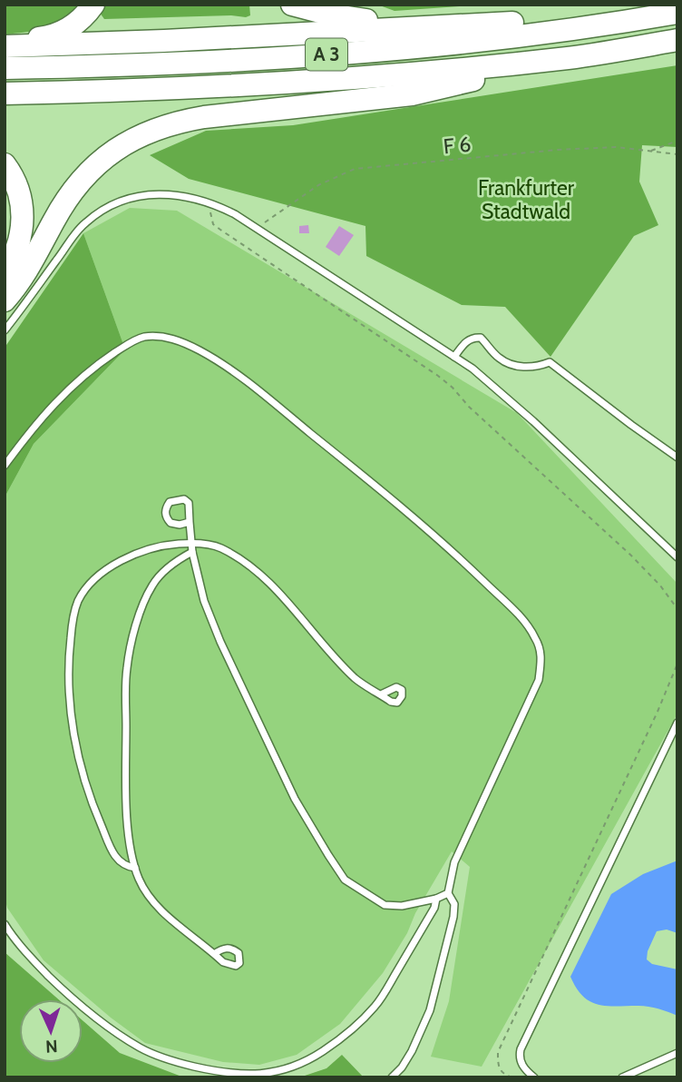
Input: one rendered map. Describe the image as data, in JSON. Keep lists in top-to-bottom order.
{
  "streets": {
    "highway": ["A 3"],
    "path": ["F 6"]
  },
  "parks": ["Frankfurter Stadtwald"],
  "north": "bottom"
}
